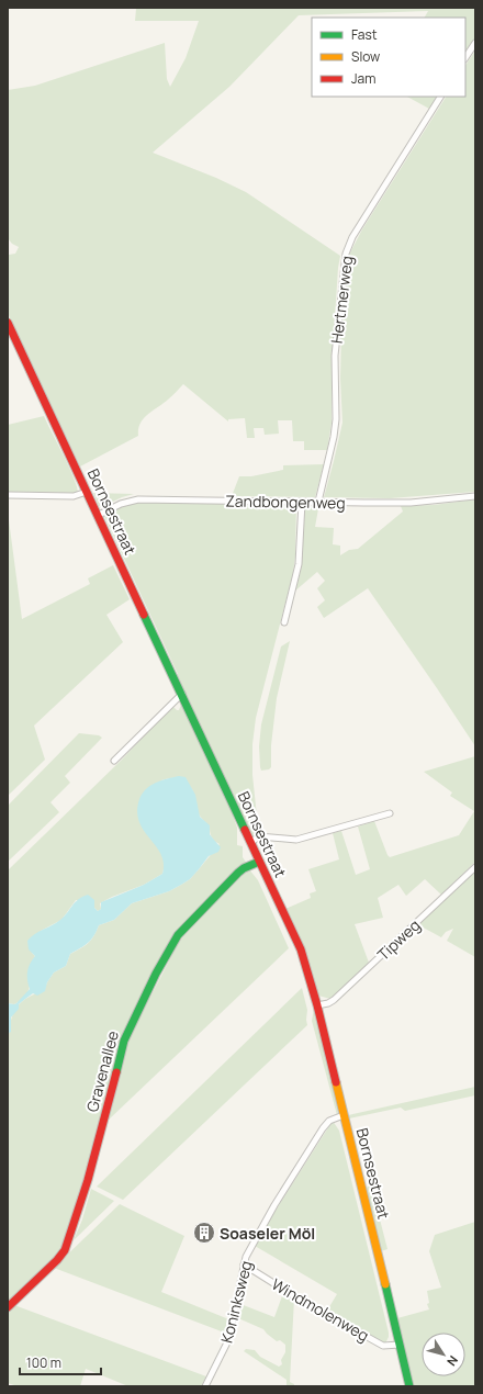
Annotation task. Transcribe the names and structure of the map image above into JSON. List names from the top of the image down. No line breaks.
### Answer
{"streets":{"street":["Hertmerweg","Zandbongenweg","Bornsestraat","Tipweg","Gravenallee","Koninksweg","Windmolenweg"]},"crossings":[["Hertmerweg","Zandbongenweg"],["Zandbongenweg","Bornsestraat"],["Bornsestraat","Tipweg"],["Bornsestraat","Gravenallee"],["Bornsestraat","Koninksweg"],["Bornsestraat","Windmolenweg"],["Koninksweg","Windmolenweg"]],"places":{"building":["Soaseler Möl"]},"legend":["Fast","Slow","Jam"],"scale_bar":"100 m","north":"bottom right"}
